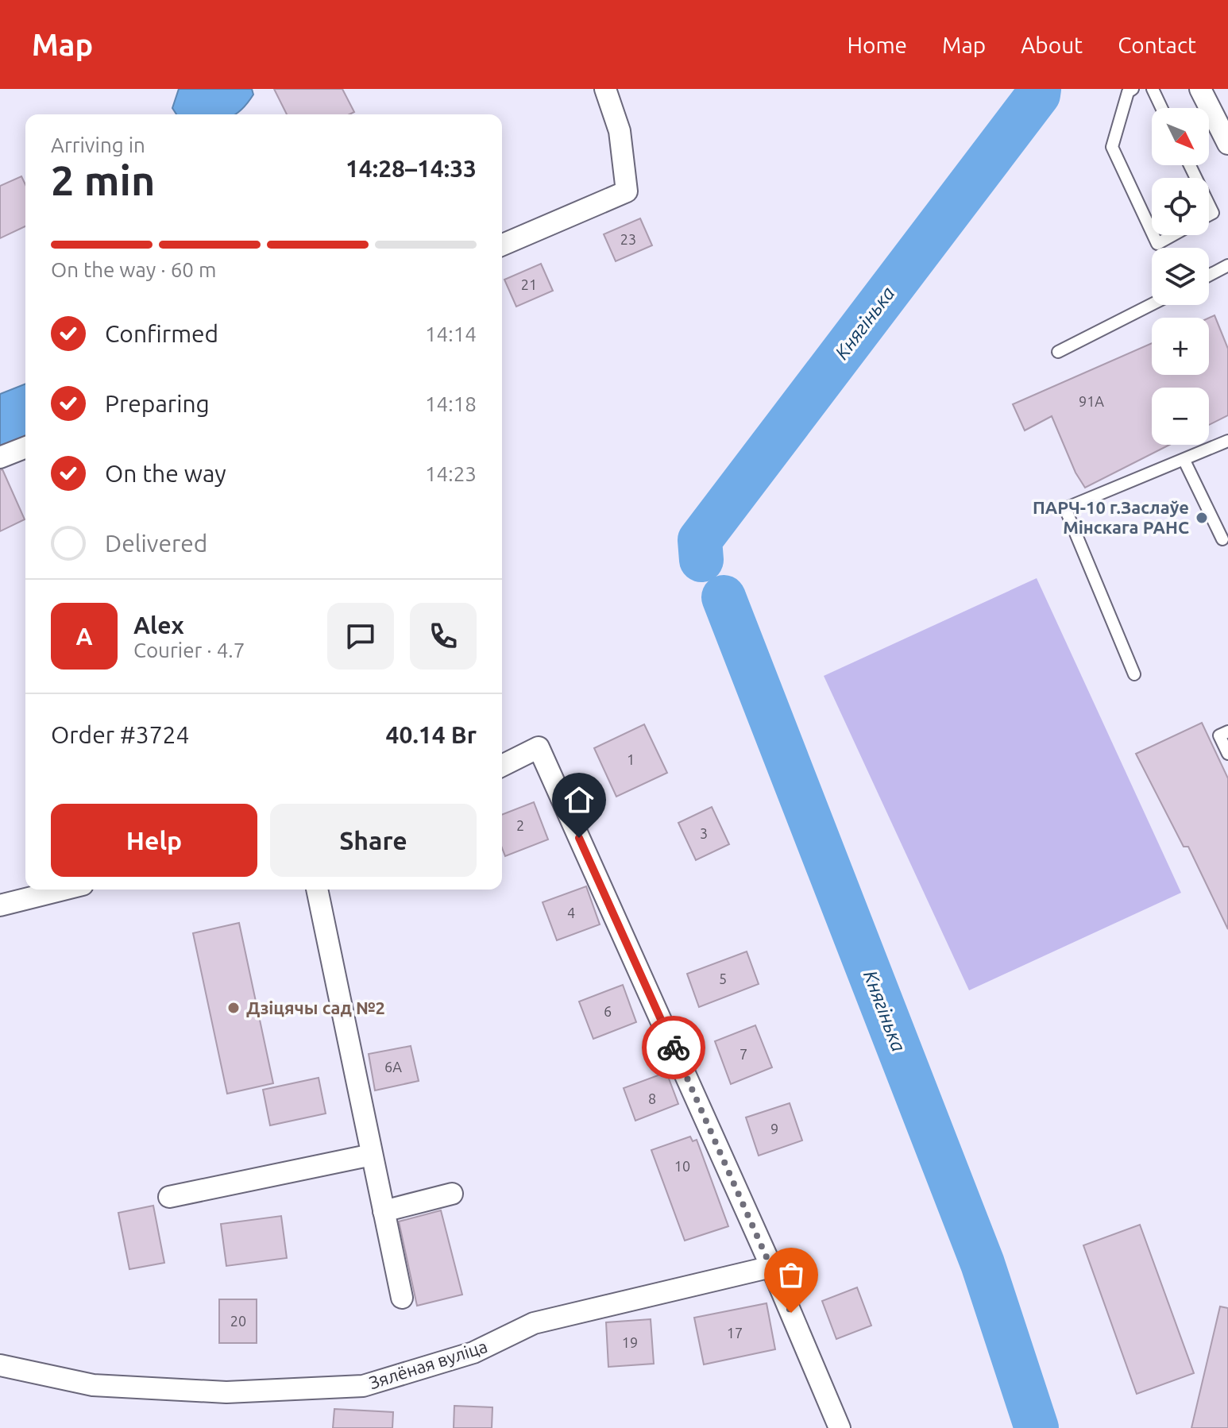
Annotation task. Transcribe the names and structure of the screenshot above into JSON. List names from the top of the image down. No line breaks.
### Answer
{"streets":{"street":["Зялёная вуліца"]},"water":["Княгінька"],"places":["ПАРЧ-10 г.Заслаўе Мінскага РАНС","Дзіцячы сад №2"],"house_numbers":["23","21","91А","1","2","3","4","5","6","7","6А","8","9","10","20","17","19"],"north":"bottom right","page":{"header":"Map","nav":["Home","Map","About","Contact"],"map_buttons":["+","−"],"heading":["2 min","Arriving in","14:28–14:33"],"panel":["Alex","Courier · 4.7","Order #3724","40.14 Br"],"bar":"On the way · 60 m","list":[["Confirmed","14:14"],["Preparing","14:18"],["On the way","14:23"],"Delivered"],"round":"A","buttons":["Help","Share"]}}
